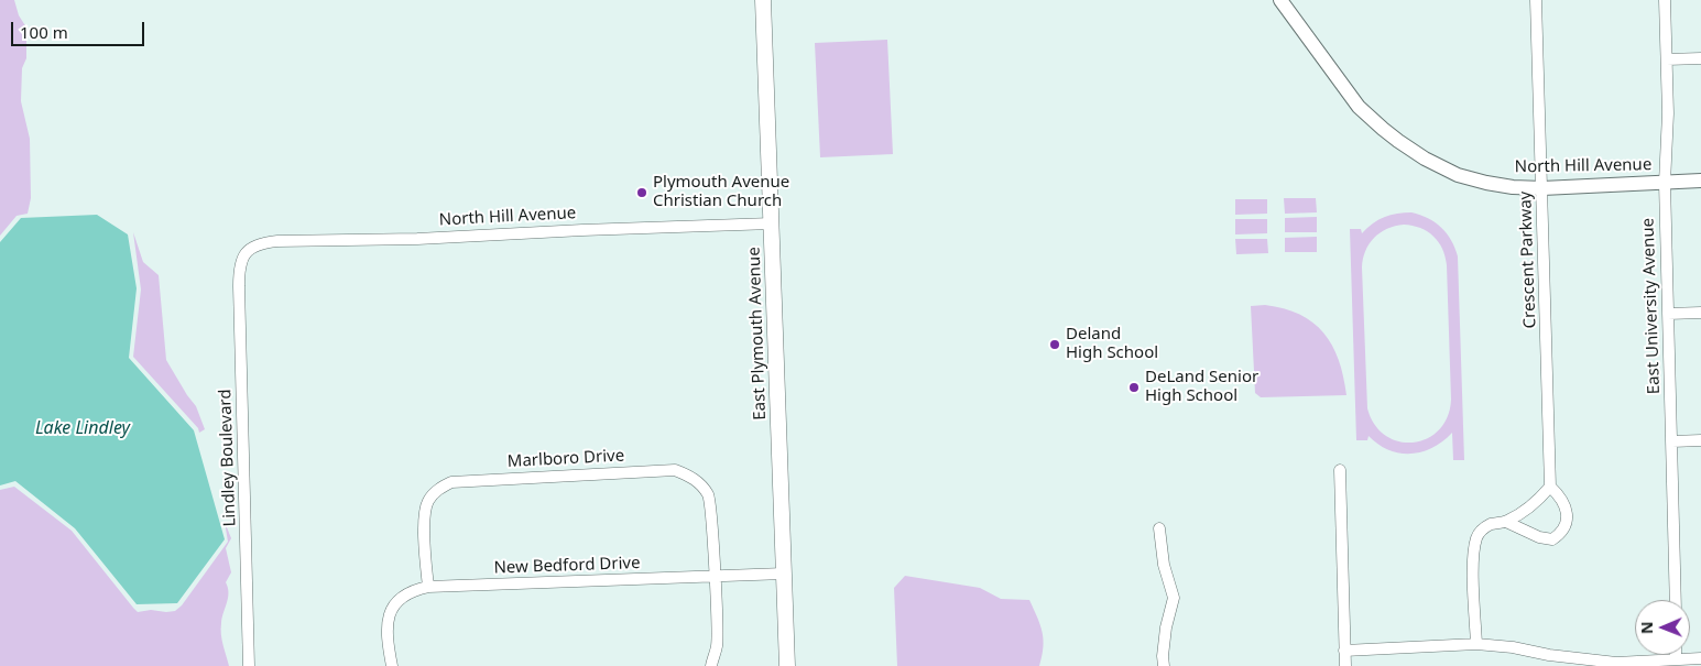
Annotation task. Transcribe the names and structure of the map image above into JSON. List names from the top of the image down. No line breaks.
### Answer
{"streets":{"main road":["East Plymouth Avenue"],"street":["North Hill Avenue","Crescent Parkway","East University Avenue","Lindley Boulevard","Marlboro Drive","New Bedford Drive"]},"crossings":[["North Hill Avenue","Crescent Parkway"],["North Hill Avenue","East University Avenue"],["North Hill Avenue","East Plymouth Avenue"],["North Hill Avenue","Lindley Boulevard"],["East Plymouth Avenue","New Bedford Drive"],["Marlboro Drive","New Bedford Drive"]],"water":["Lake Lindley"],"places":["Plymouth Avenue Christian Church","Deland High School","DeLand Senior High School"],"scale_bar":"100 m","north":"left"}
